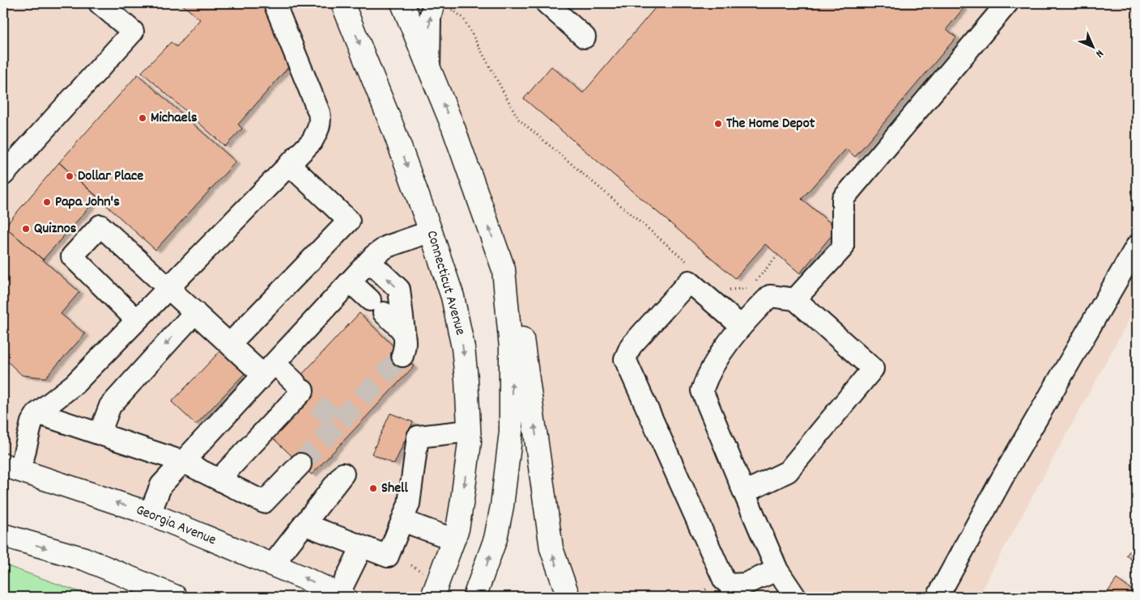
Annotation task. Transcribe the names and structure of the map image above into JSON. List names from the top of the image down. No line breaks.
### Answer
{"streets":{"main road":["Connecticut Avenue","Georgia Avenue"]},"places":["Michaels","The Home Depot","Dollar Place","Papa John's","Quiznos","Shell"],"north":"bottom right"}
